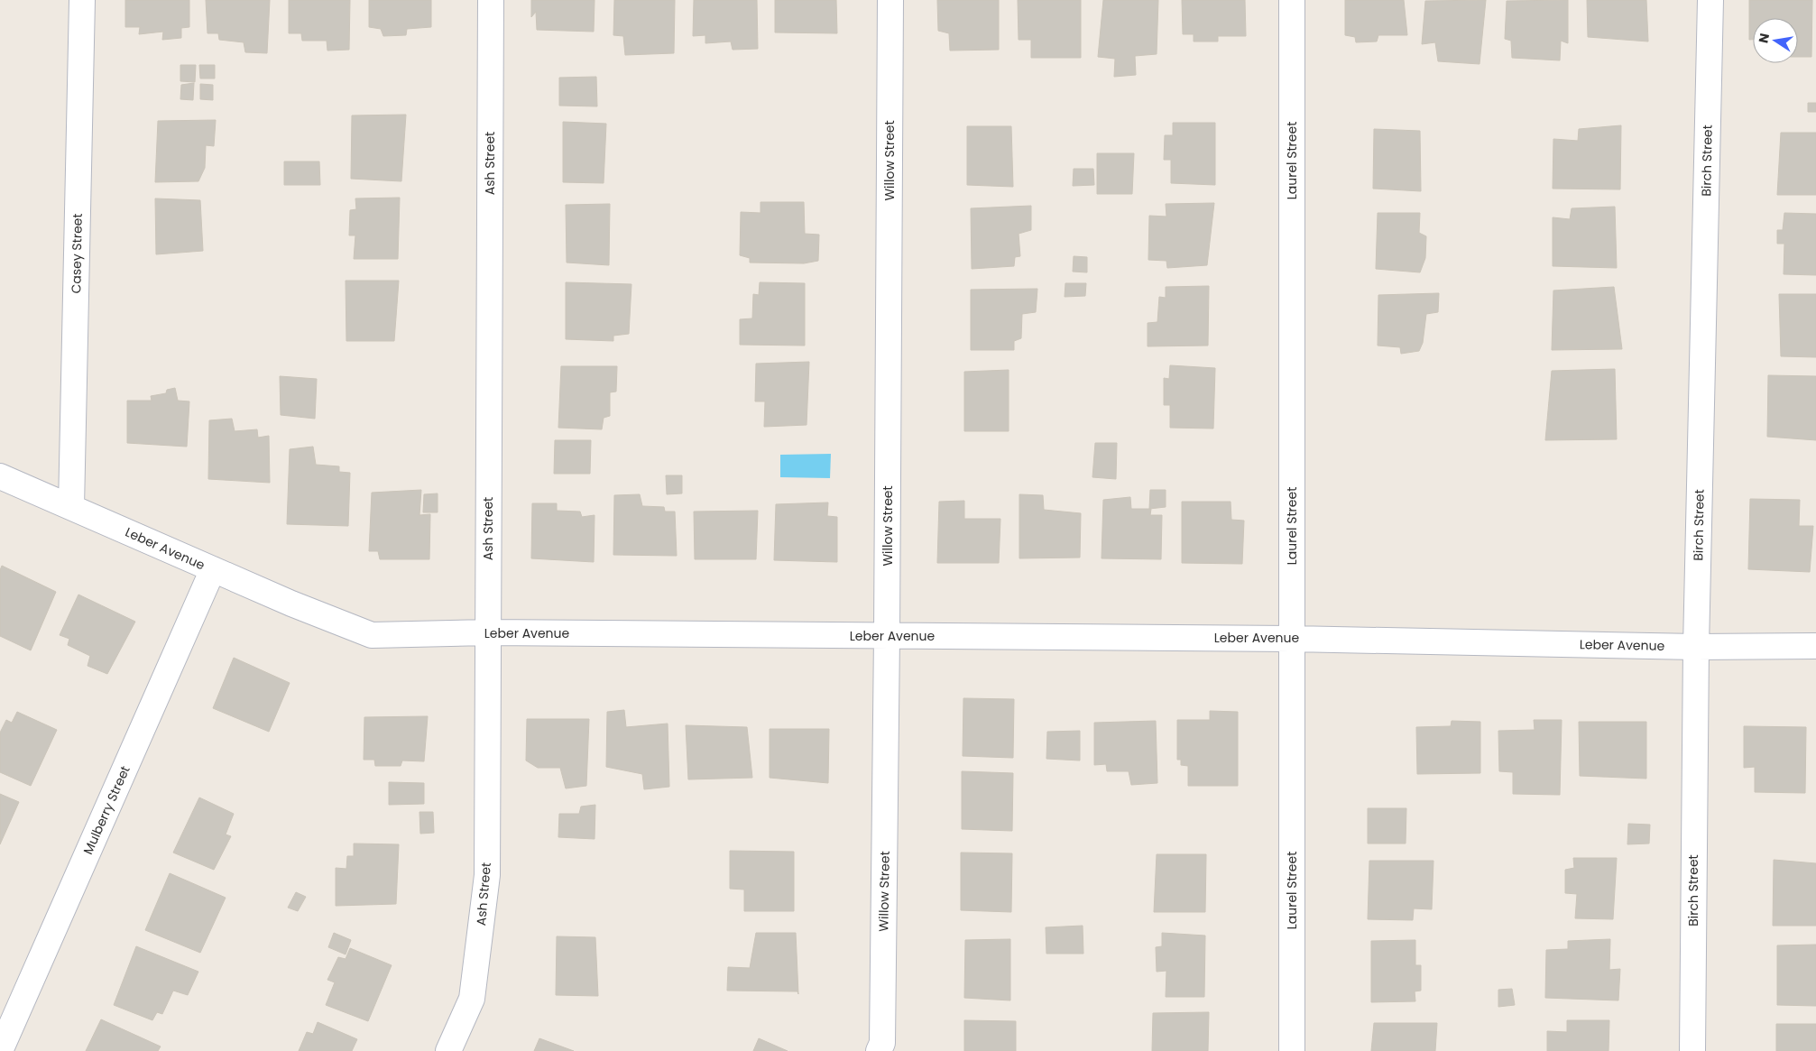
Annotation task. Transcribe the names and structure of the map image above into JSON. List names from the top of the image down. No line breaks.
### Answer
{"streets":{"street":["Willow Street","Laurel Street","Birch Street","Ash Street","Casey Street","Leber Avenue","Mulberry Street"]},"crossings":[["Willow Street","Leber Avenue"],["Laurel Street","Leber Avenue"],["Birch Street","Leber Avenue"],["Ash Street","Leber Avenue"],["Casey Street","Leber Avenue"],["Leber Avenue","Mulberry Street"]],"north":"left"}
